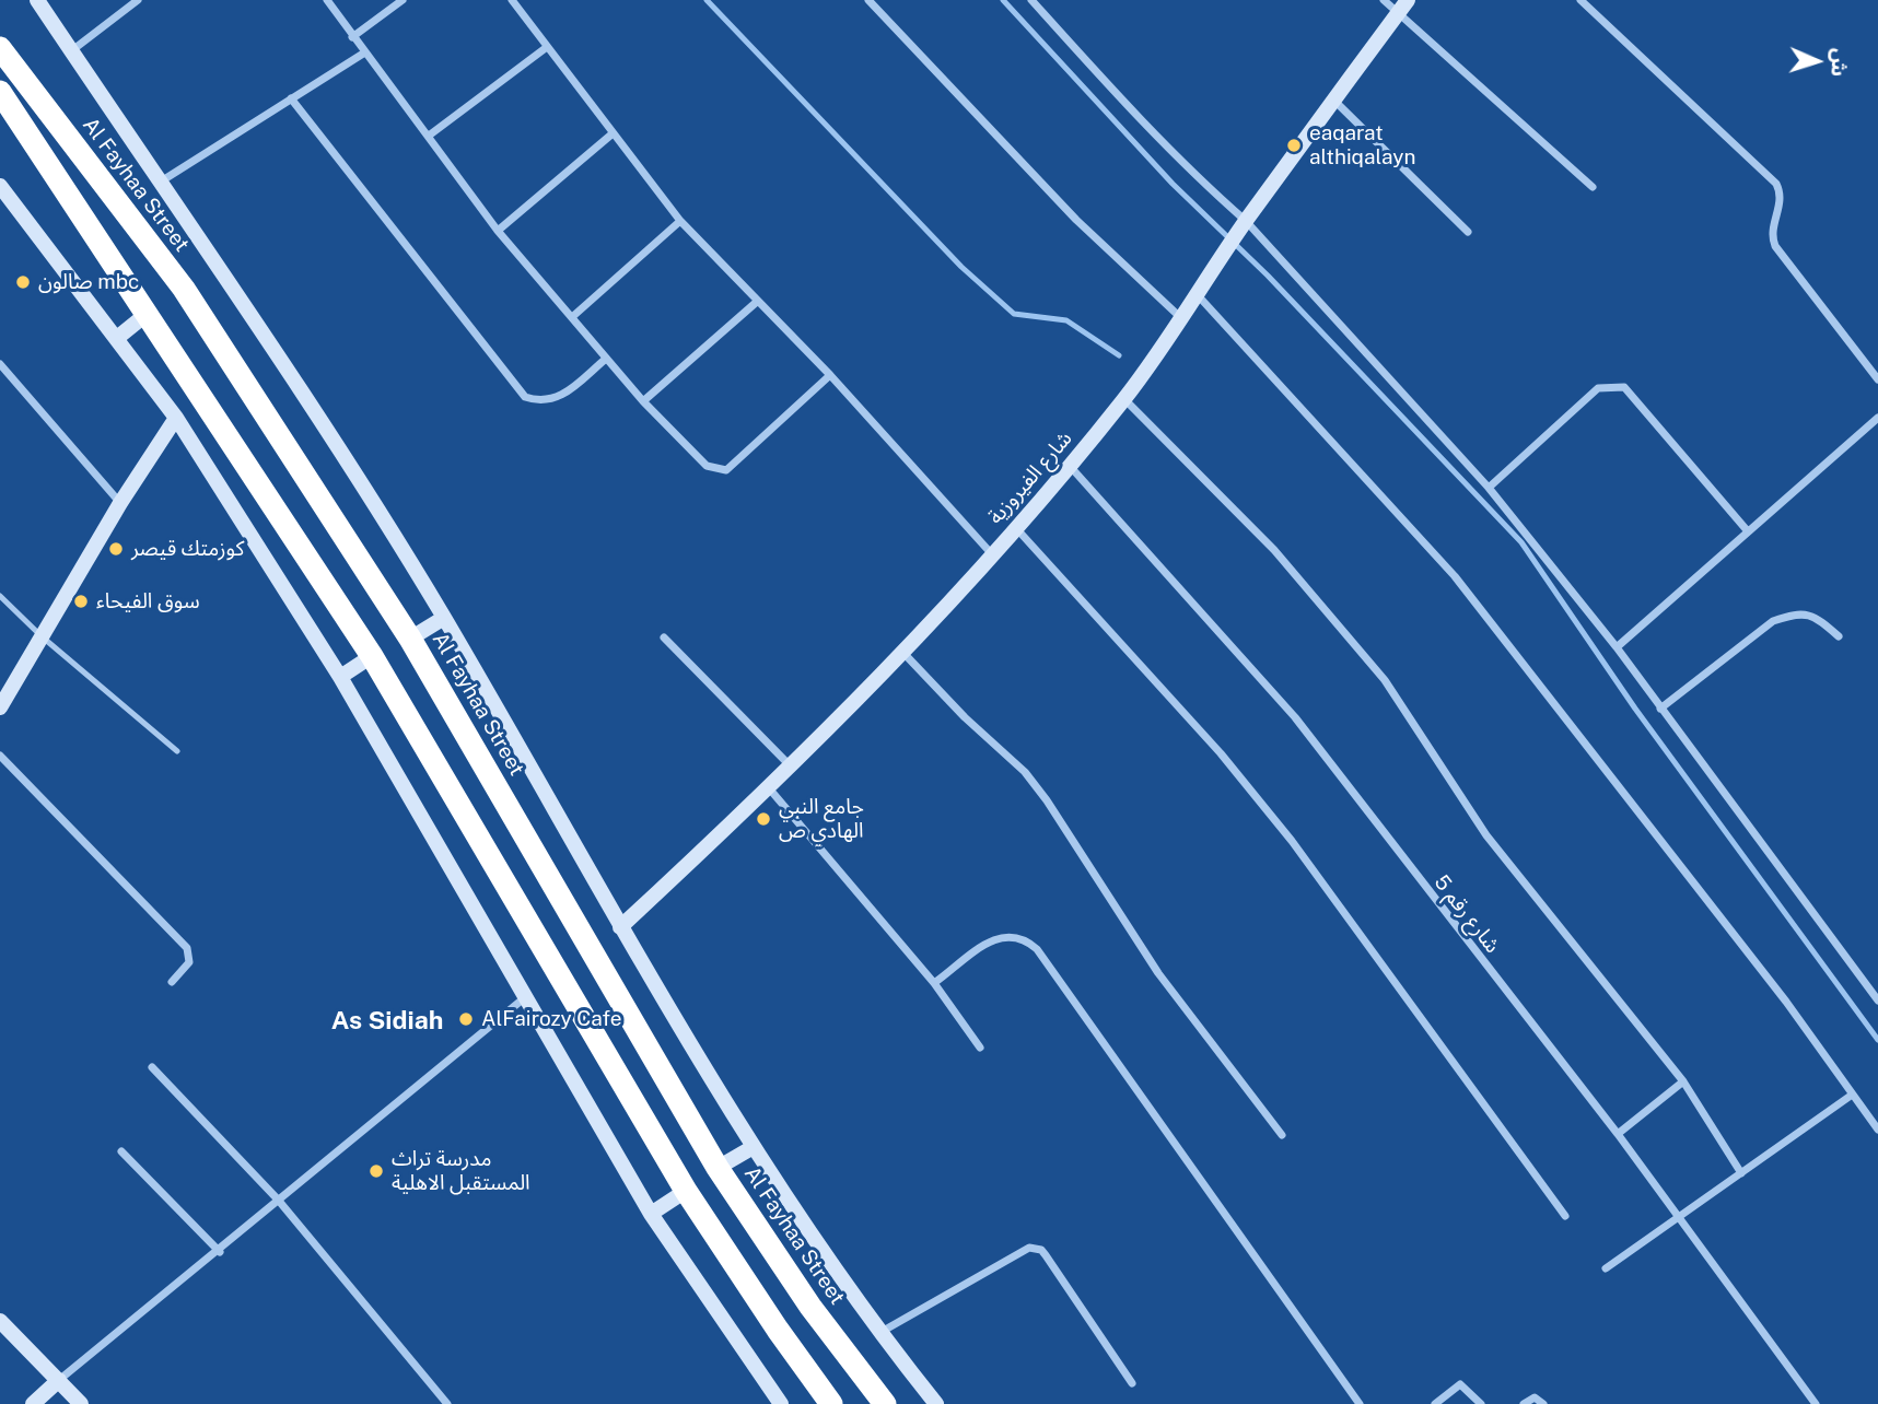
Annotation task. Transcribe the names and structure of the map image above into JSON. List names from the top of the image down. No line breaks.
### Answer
{"streets":{"highway":["Al Fayhaa Street"],"street":["شارع الفيروزية","شارع رقم 5"]},"crossings":[["شارع الفيروزية","شارع رقم 5"]],"districts":["As Sidiah"],"places":["eaqarat althiqalayn","صالون mbc","كوزمتك قيصر","سوق الفيحاء","جامع النبي الهادي ص","AlFairozy Cafe","مدرسة تراث المستقبل الاهلية"],"north":"right"}
